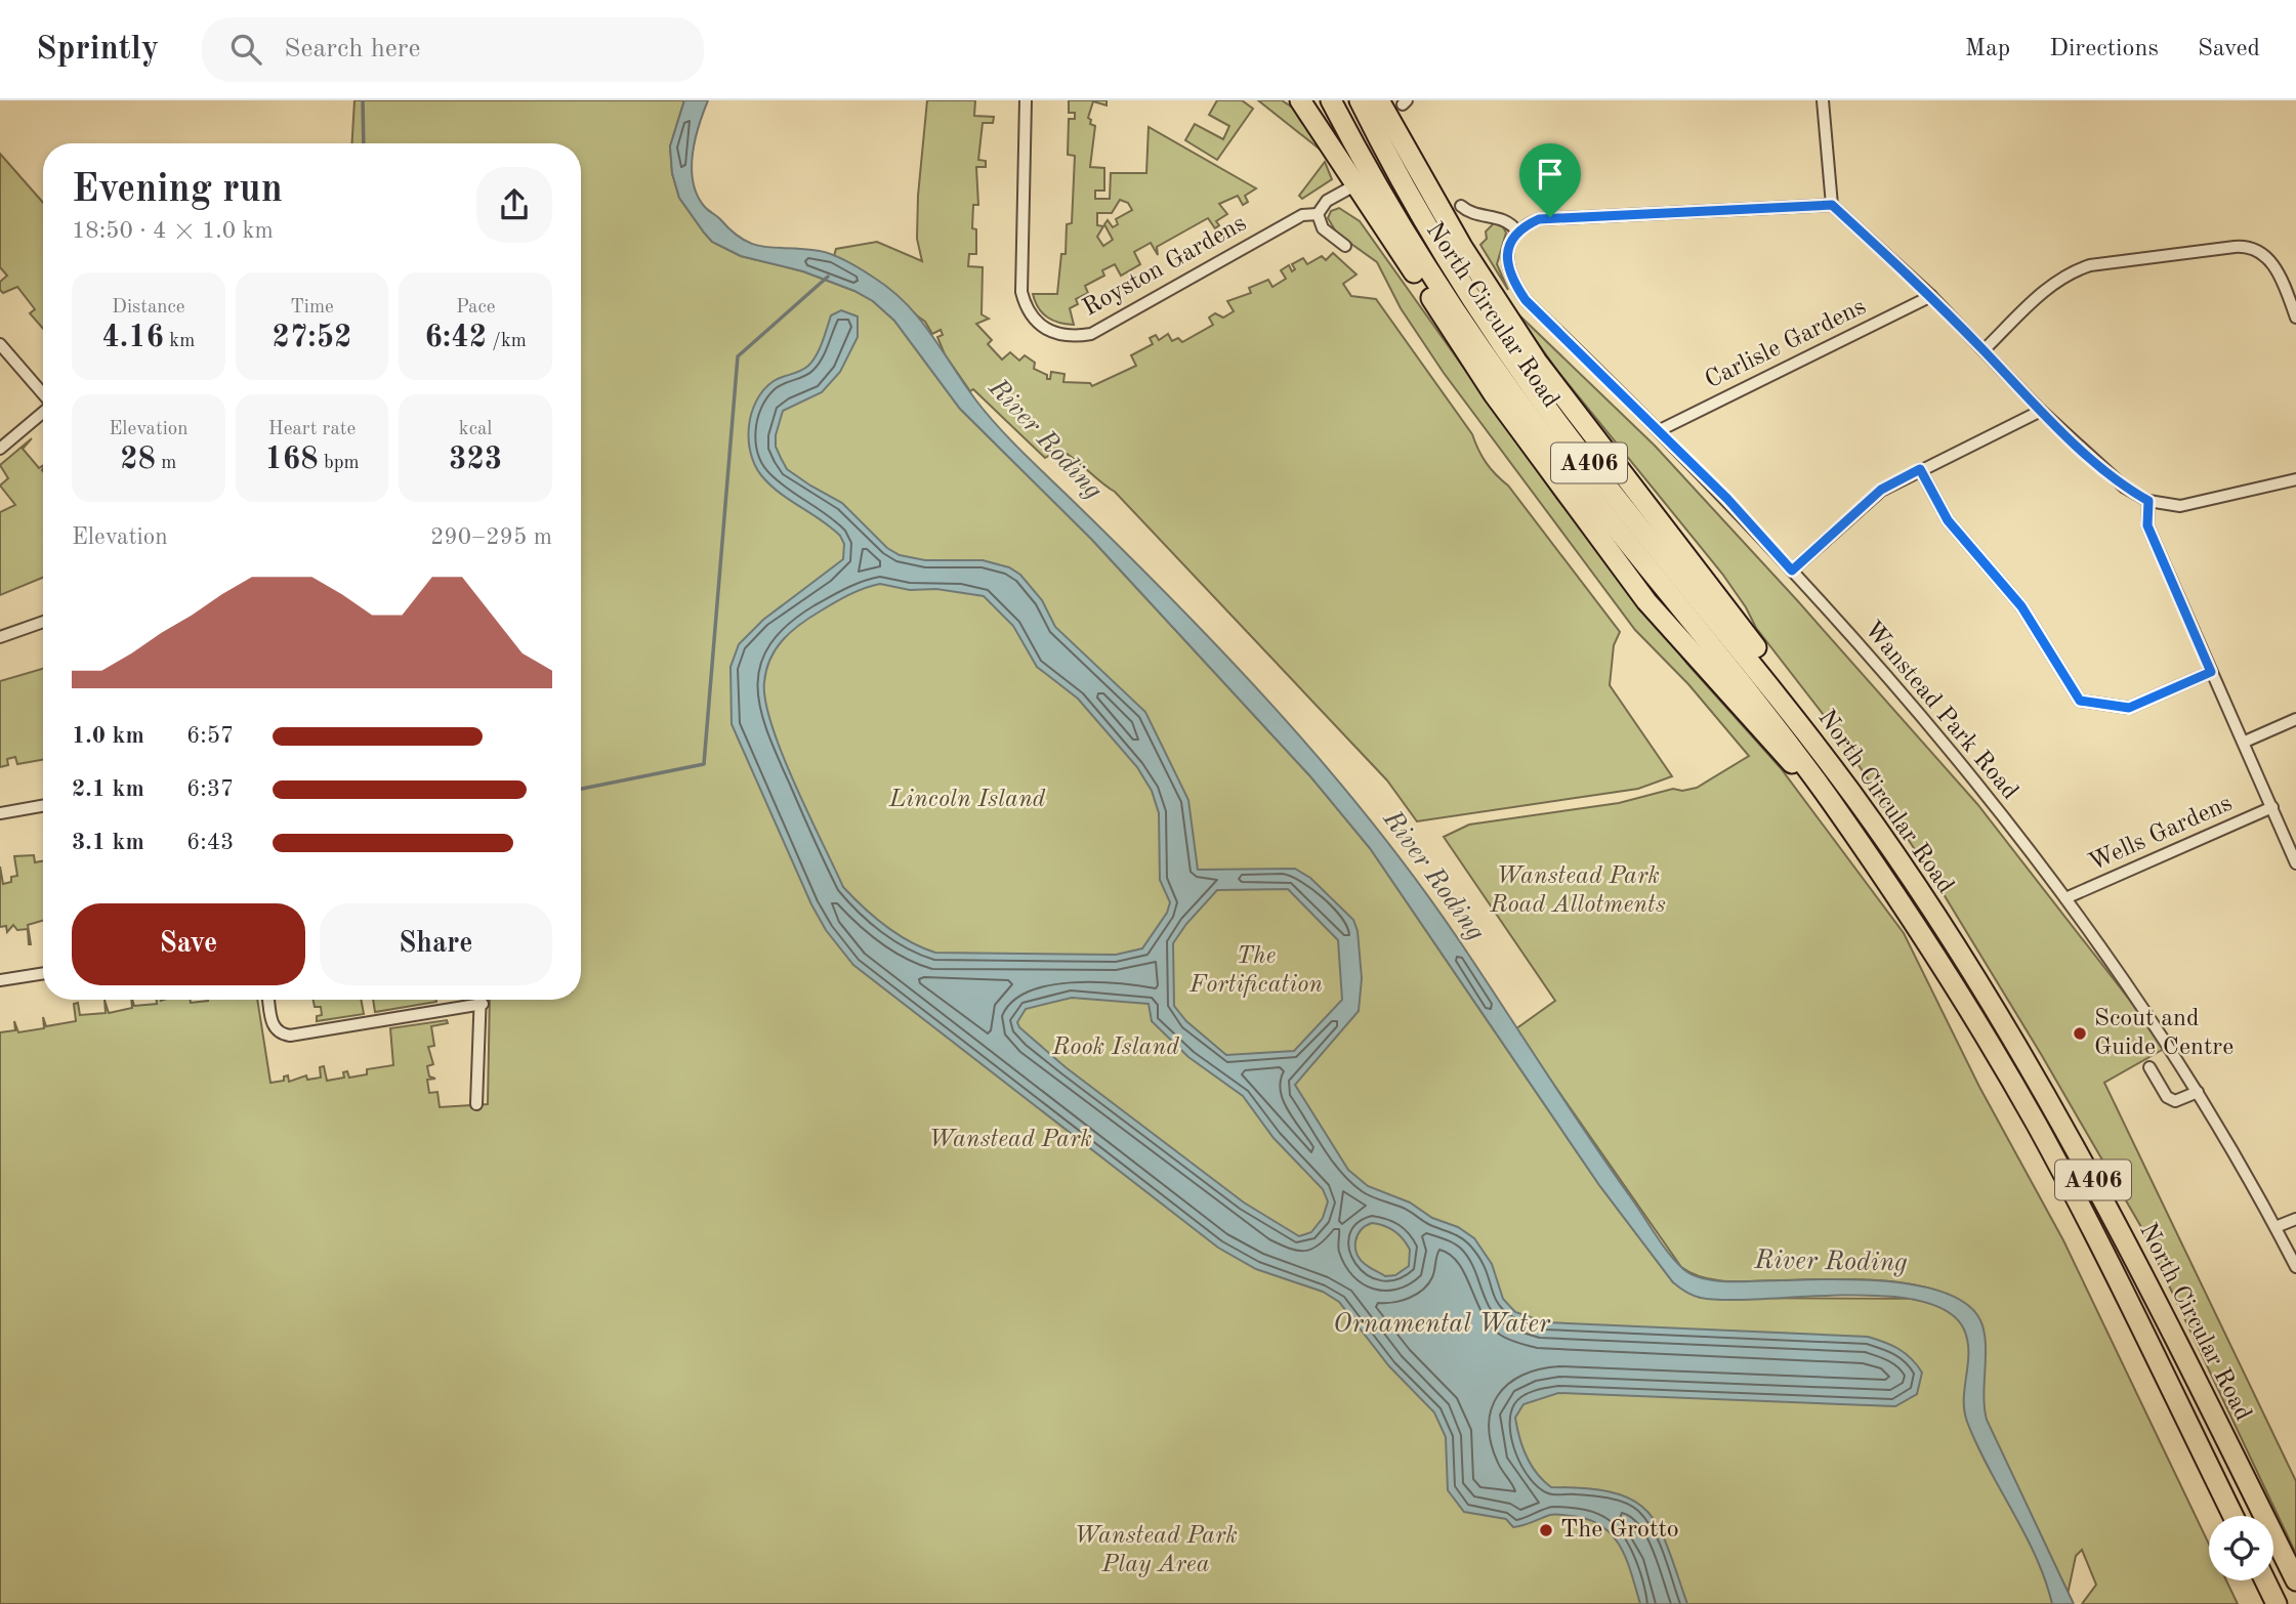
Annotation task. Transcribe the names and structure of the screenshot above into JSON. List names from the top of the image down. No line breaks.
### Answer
{"streets":{"highway":["North Circular Road","A406"],"street":["Royston Gardens","Carlisle Gardens","Wanstead Park Road","Wells Gardens"]},"crossings":[["North Circular Road","A406"],["Carlisle Gardens","Wanstead Park Road"],["Wanstead Park Road","Wells Gardens"]],"water":["River Roding","Ornamental Water"],"parks":["Lincoln Island","Wanstead Park Road Allotments","The Fortification","Rook Island","Wanstead Park","Wanstead Park Play Area"],"places":["Scout and Guide Centre","The Grotto"],"page":{"header":"Sprintly","search":"Search here","nav":["Map","Directions","Saved"],"heading":["Evening run","18:50 · 4 × 1.0 km"],"stats":[["Distance","4.16 km"],["Time","27:52"],["Pace","6:42 /km"],["Elevation","28 m"],["Heart rate","168 bpm"],["kcal","323"]],"chart":["Elevation","290–295 m"],"list":[{"name":"1.0 km","note":"6:57"},{"name":"2.1 km","note":"6:37"},{"name":"3.1 km","note":"6:43"}],"buttons":["Save","Share"]}}
